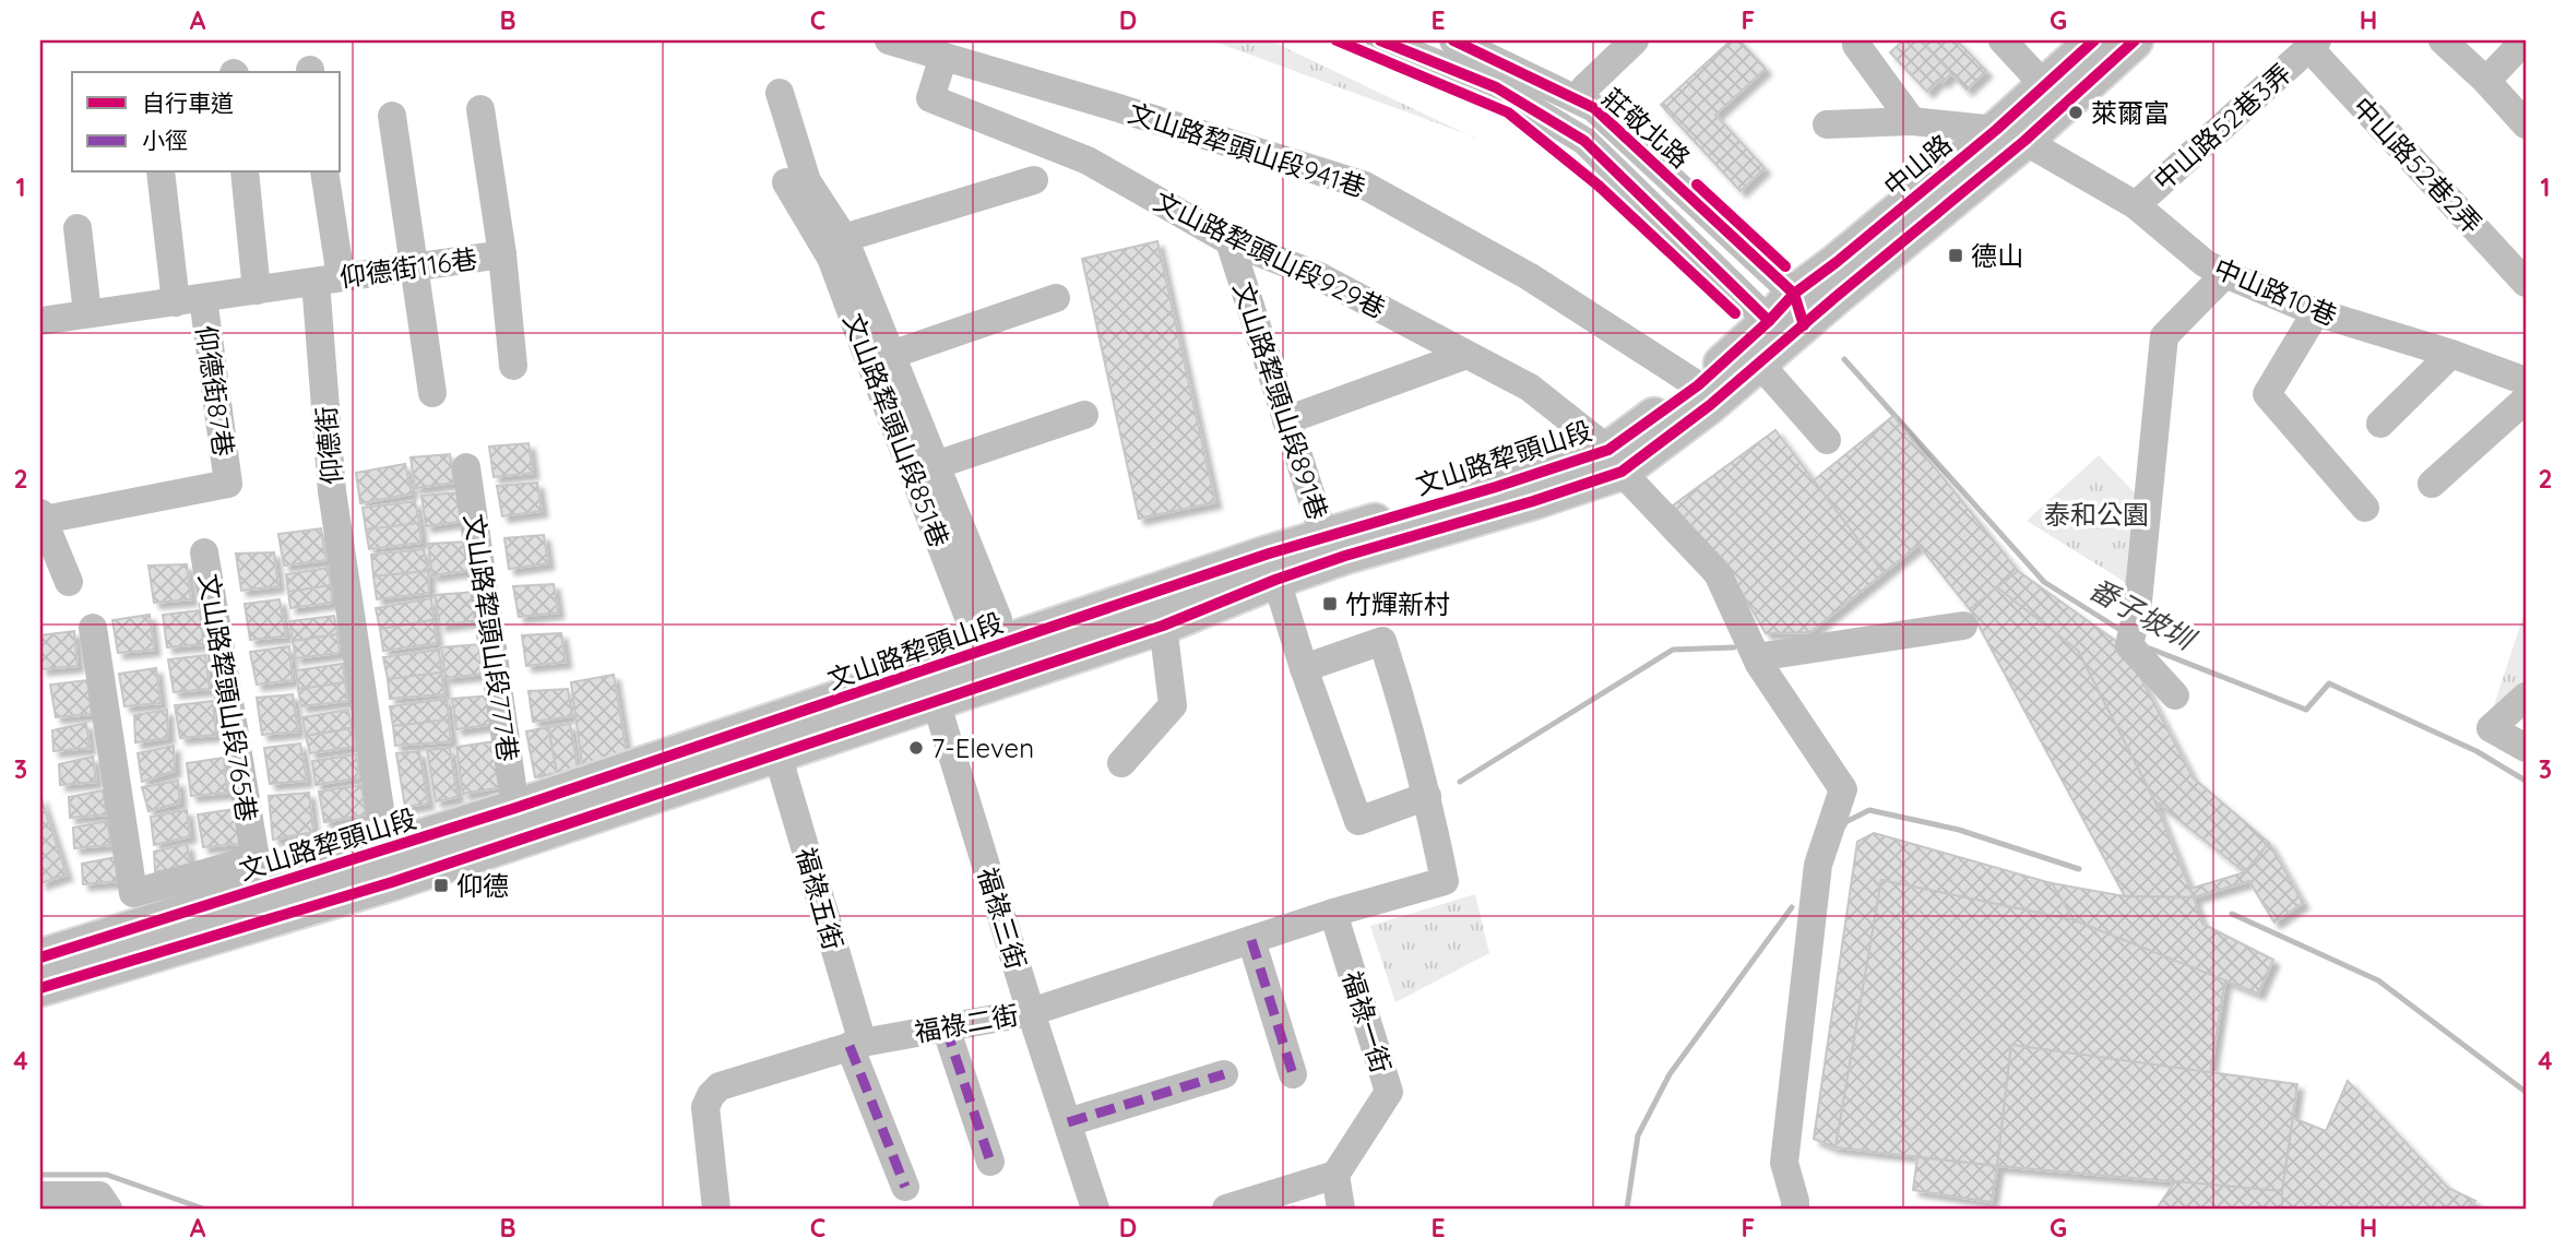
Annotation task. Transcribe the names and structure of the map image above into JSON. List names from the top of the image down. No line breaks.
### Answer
{"streets":{"main road":["中山路","文山路犂頭山段"],"street":["中山路52巷3弄","莊敬北路","文山路犂頭山段941巷","中山路52巷2弄","文山路犂頭山段929巷","仰德街116巷","中山路10巷","仰德街87巷","文山路犂頭山段891巷","文山路犂頭山段851巷","仰德街","文山路犂頭山段777巷","文山路犂頭山段765巷","福祿五街","福祿三街","福祿一街","福祿二街"]},"crossings":[["中山路52巷3弄","中山路52巷2弄"],["中山路52巷3弄","中山路10巷"],["莊敬北路","中山路"],["莊敬北路","文山路犂頭山段"],["文山路犂頭山段941巷","文山路犂頭山段929巷"],["文山路犂頭山段941巷","文山路犂頭山段"],["中山路","中山路10巷"],["中山路","文山路犂頭山段"],["文山路犂頭山段929巷","文山路犂頭山段891巷"],["文山路犂頭山段929巷","文山路犂頭山段"],["仰德街116巷","仰德街"],["文山路犂頭山段891巷","文山路犂頭山段"],["文山路犂頭山段851巷","文山路犂頭山段"],["仰德街","文山路犂頭山段"],["文山路犂頭山段","文山路犂頭山段777巷"],["文山路犂頭山段","文山路犂頭山段765巷"],["文山路犂頭山段","福祿五街"],["文山路犂頭山段","福祿三街"],["福祿五街","福祿二街"],["福祿三街","福祿二街"],["福祿一街","福祿二街"]],"water":["番子坡圳"],"parks":["泰和公園"],"places":{"other":["萊爾富","7-Eleven"],"transit":["德山","竹輝新村","仰德"]},"legend":["自行車道","小徑"],"grid":{"columns":["A","B","C","D","E","F","G","H"],"rows":["1","2","3","4"]}}
